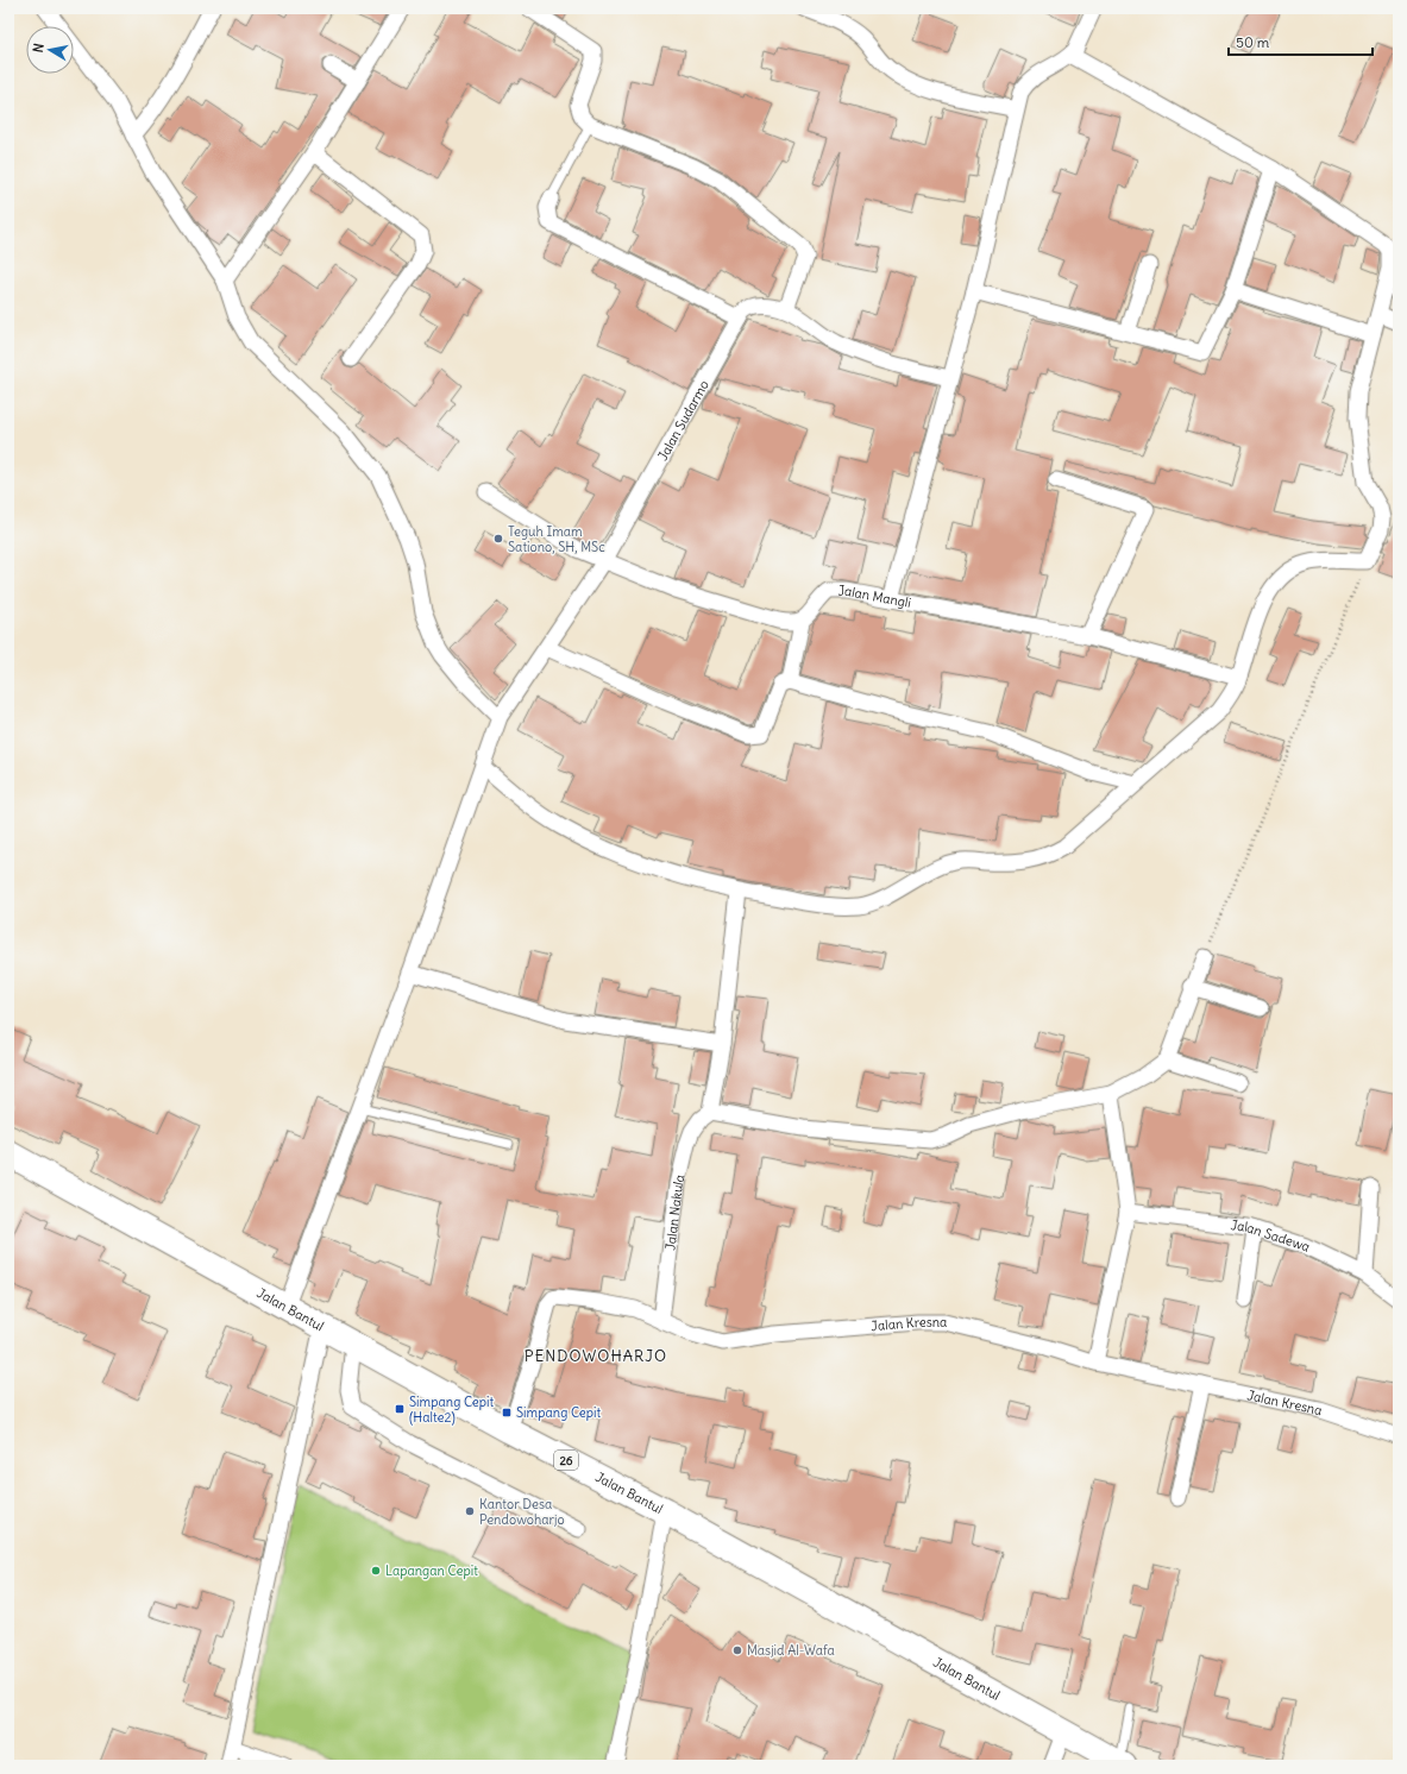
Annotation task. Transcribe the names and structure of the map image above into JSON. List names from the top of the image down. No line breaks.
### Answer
{"streets":{"main road":["Jalan Bantul","26"],"street":["Jalan Sudarmo","Jalan Mangli","Jalan Nakula","Jalan Sadewa","Jalan Kresna"]},"crossings":[["Jalan Sudarmo","Jalan Bantul"],["Jalan Nakula","Jalan Kresna"],["Jalan Bantul","Jalan Kresna"]],"districts":["PENDOWOHARJO"],"places":{"other":["Teguh Imam Sationo, SH, MSc","Kantor Desa Pendowoharjo","Lapangan Cepit","Masjid Al-Wafa"],"transit":["Simpang Cepit (Halte2)","Simpang Cepit"]},"scale_bar":"50 m","north":"left"}
